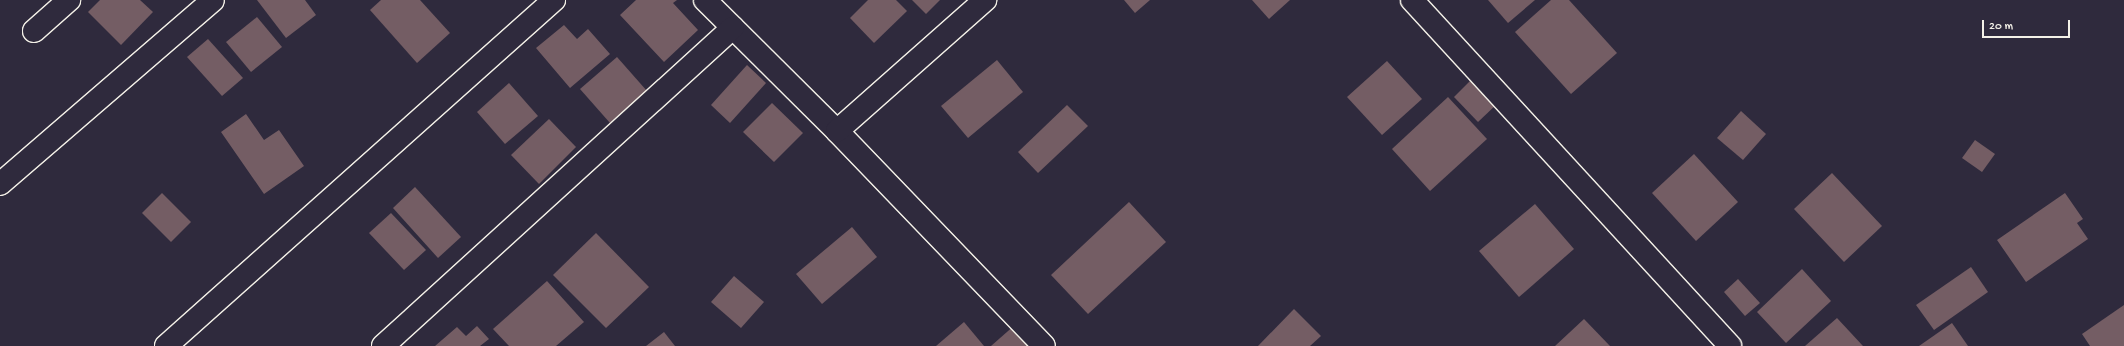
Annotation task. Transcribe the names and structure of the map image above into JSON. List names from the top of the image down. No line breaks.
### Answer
{"scale_bar":"20 m"}
